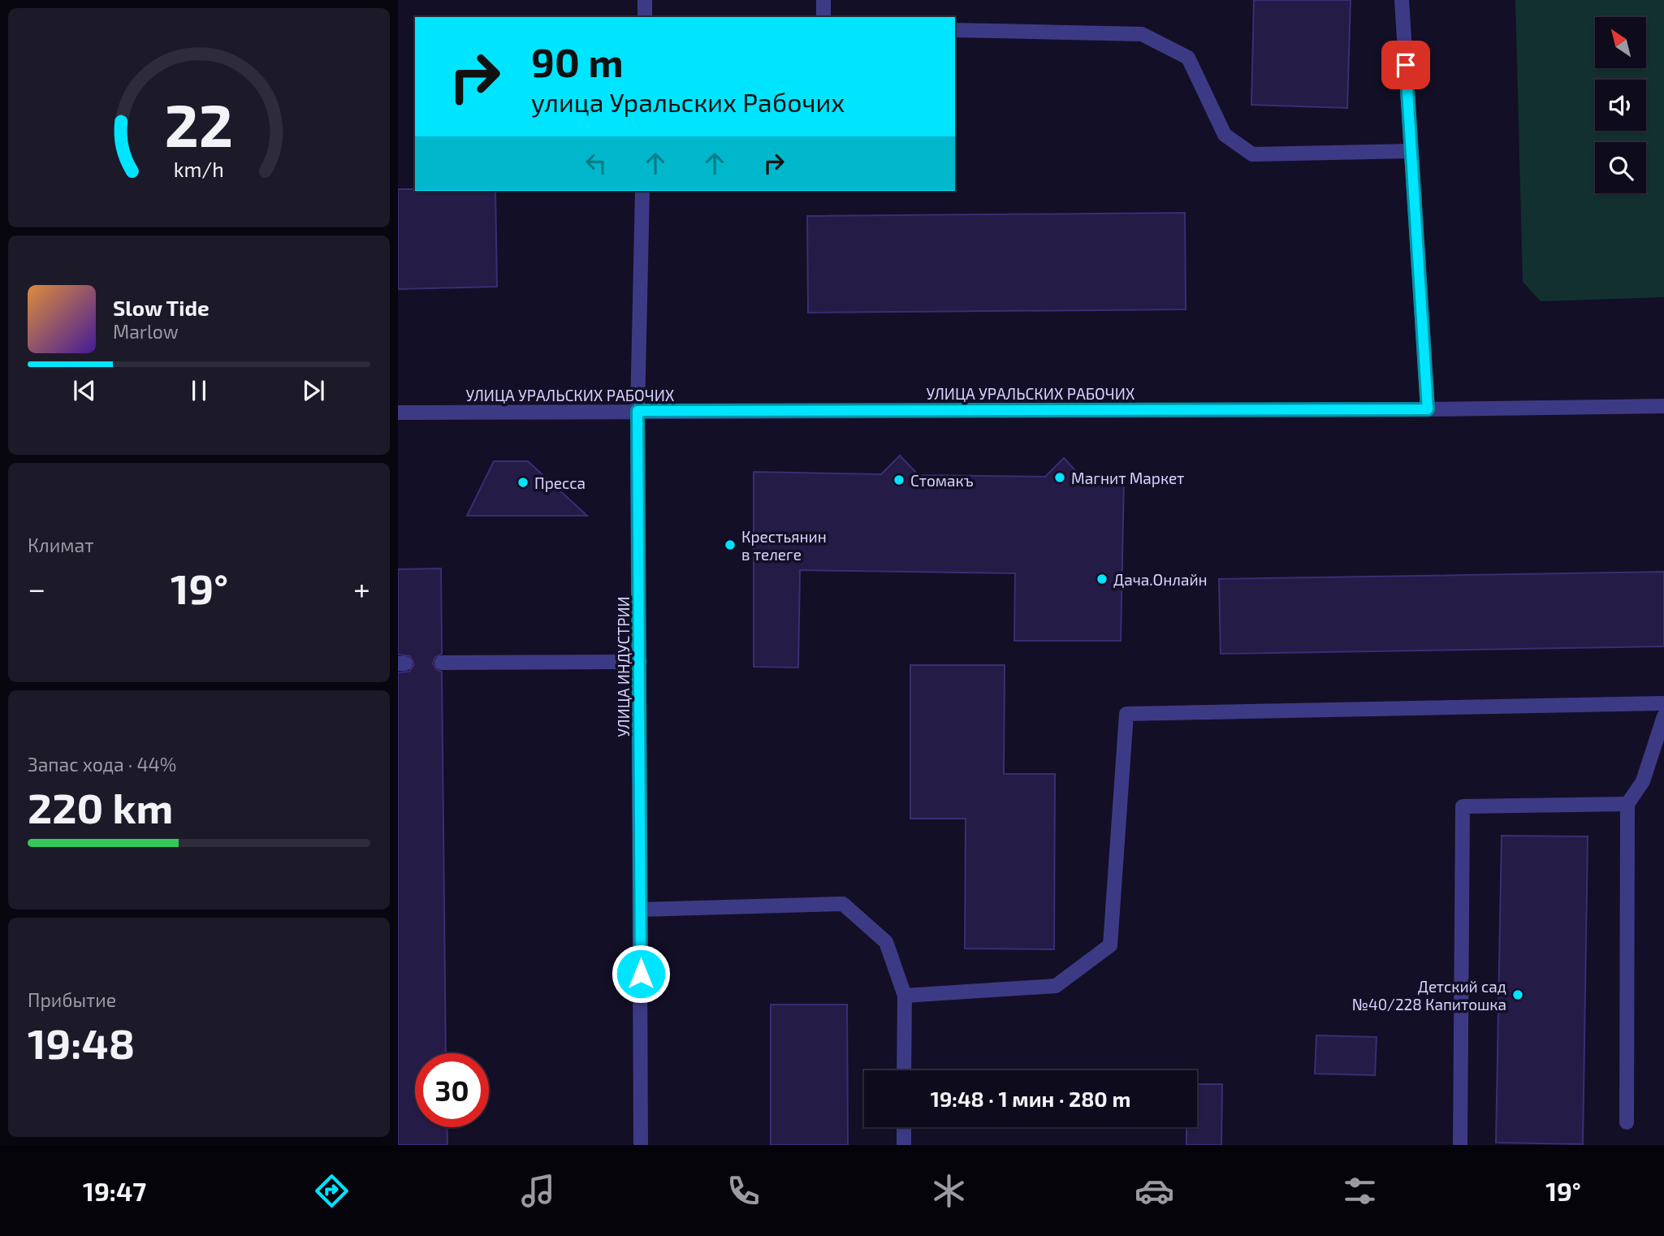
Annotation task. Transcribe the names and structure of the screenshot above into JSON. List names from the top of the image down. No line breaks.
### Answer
{"streets":{"street":["УЛИЦА УРАЛЬСКИХ РАБОЧИХ","УЛИЦА ИНДУСТРИИ"]},"crossings":[["УЛИЦА УРАЛЬСКИХ РАБОЧИХ","УЛИЦА ИНДУСТРИИ"]],"places":["Магнит Маркет","Стомакъ","Пресса","Крестьянин в телеге","Дача.Онлайн","Детский сад №40/228 Капитошка"],"north":"top left","page":{"turn":["90 m","улица Уральских Рабочих"],"song":["Slow Tide","Marlow"],"tile":["Климат",["Запас хода · 44%","220 km"],["Прибытие","19:48"]],"heat":["−","19°","+"],"limit":"30","trip":"19:48 · 1 мин · 280 m","tabs":["19:47","19°"],"gauge":["22","km/h"]}}
